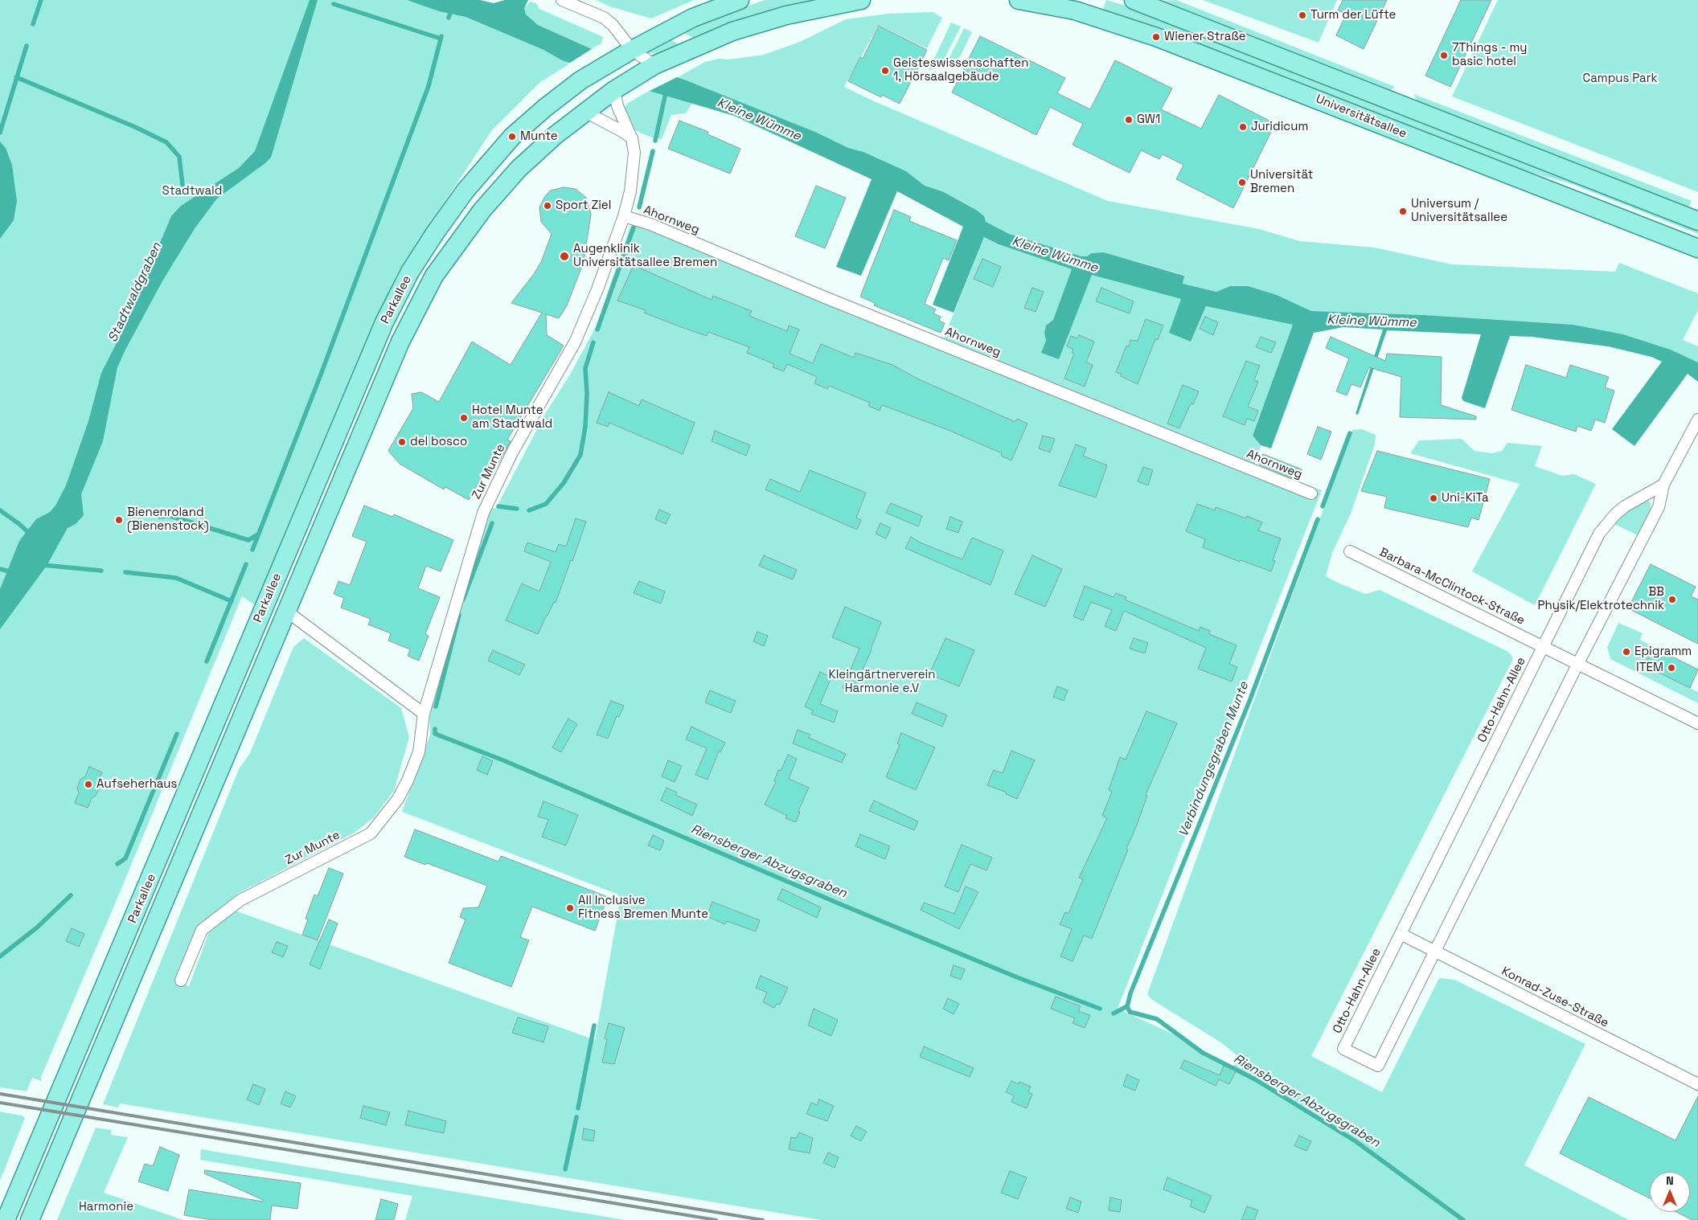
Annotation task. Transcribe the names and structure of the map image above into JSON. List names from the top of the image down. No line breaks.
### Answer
{"streets":{"main road":["Universitätsallee","Parkallee"],"street":["Ahornweg","Zur Munte","Barbara-McClintock-Straße","Otto-Hahn-Allee","Konrad-Zuse-Straße"]},"crossings":[["Ahornweg","Zur Munte"],["Parkallee","Zur Munte"],["Barbara-McClintock-Straße","Otto-Hahn-Allee"],["Otto-Hahn-Allee","Konrad-Zuse-Straße"]],"water":["Kleine Wümme","Stadtwaldgraben","Verbindungsgraben Munte","Riensberger Abzugsgraben"],"parks":["Campus Park","Stadtwald","Kleingärtnerverein Harmonie e.V","Harmonie"],"places":["Turm der Lüfte","Wiener Straße","7Things - my basic hotel","Geisteswissenschaften 1, Hörsaalgebäude","GW1","Juridicum","Munte","Universität Bremen","Sport Ziel","Universum / Universitätsallee","Augenklinik Universitätsallee Bremen","Hotel Munte am Stadtwald","del bosco","Uni-KiTa","Bienenroland (Bienenstock)","BB Physik/Elektrotechnik","Epigramm","ITEM","Aufseherhaus","All Inclusive Fitness Bremen Munte"],"north":"top"}
